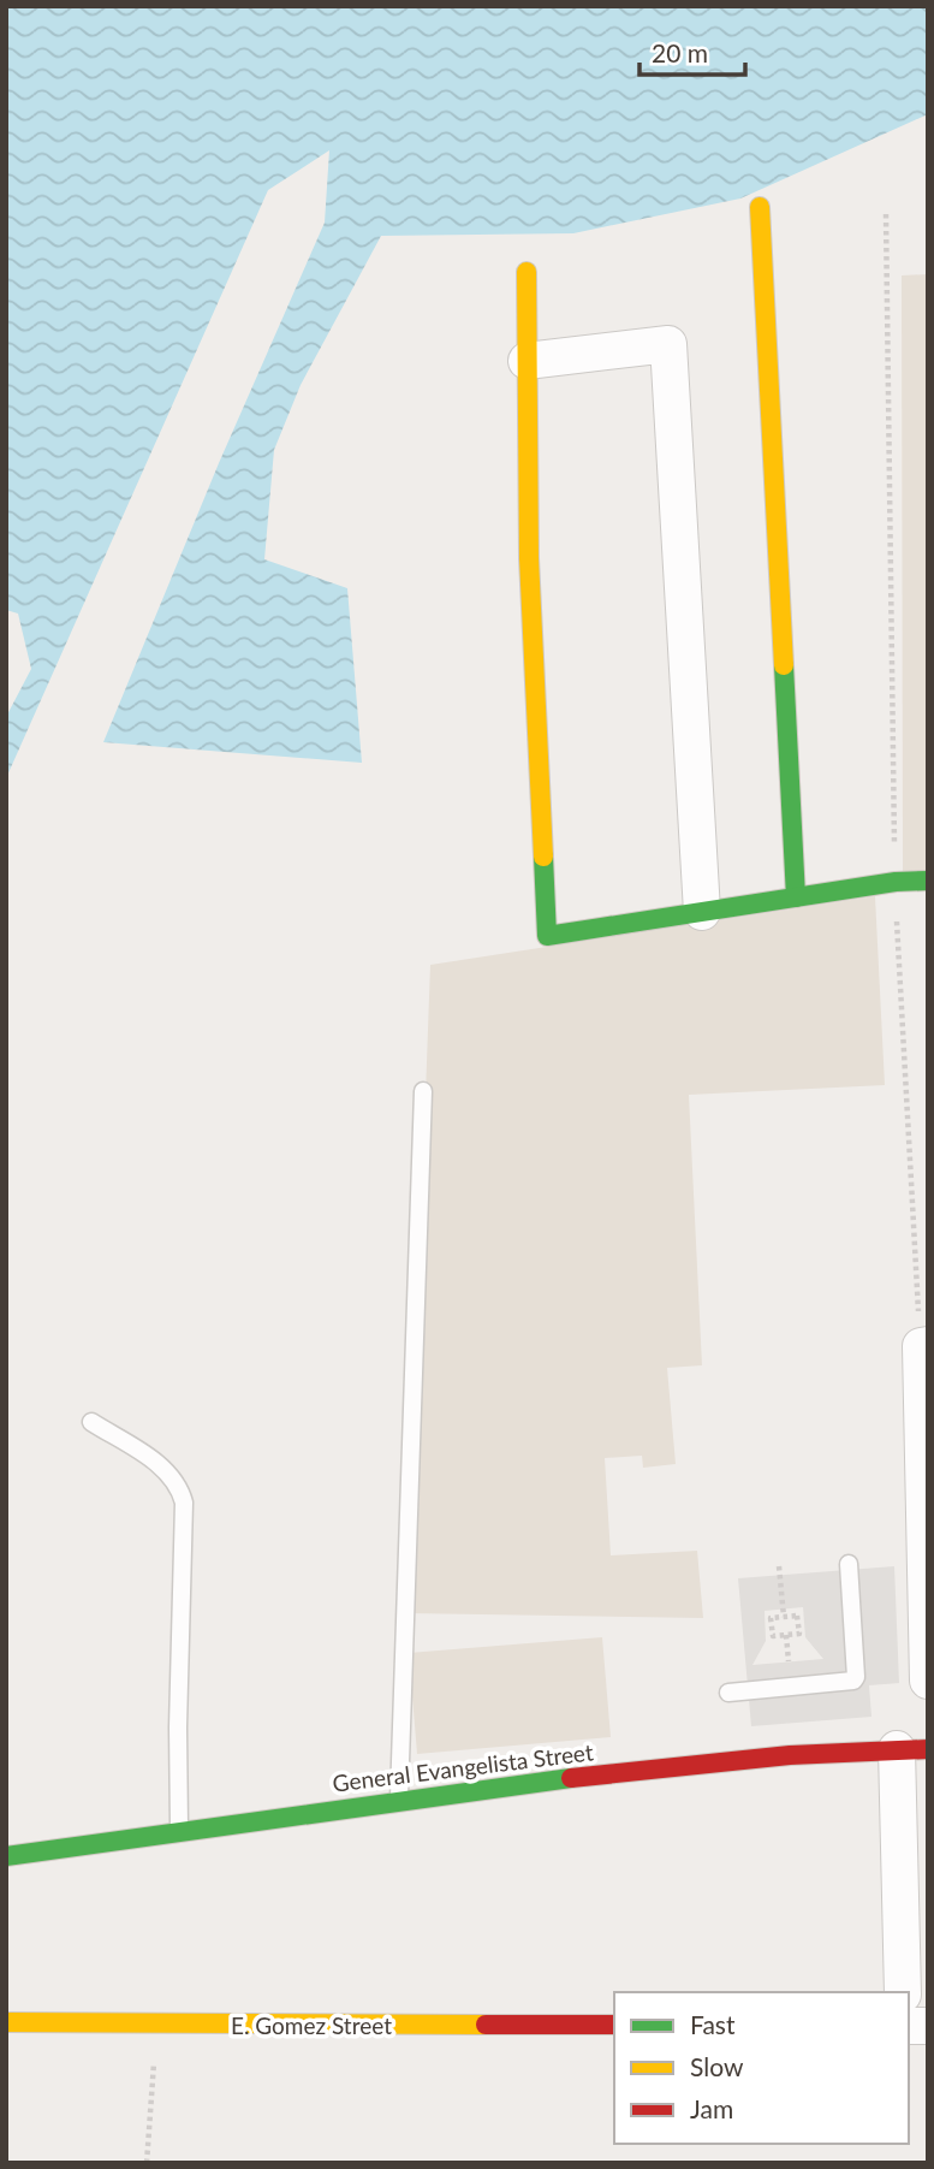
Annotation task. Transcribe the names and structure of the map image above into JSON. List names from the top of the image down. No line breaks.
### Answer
{"streets":{"street":["General Evangelista Street","E. Gomez Street"]},"legend":["Fast","Slow","Jam"],"scale_bar":"20 m"}
